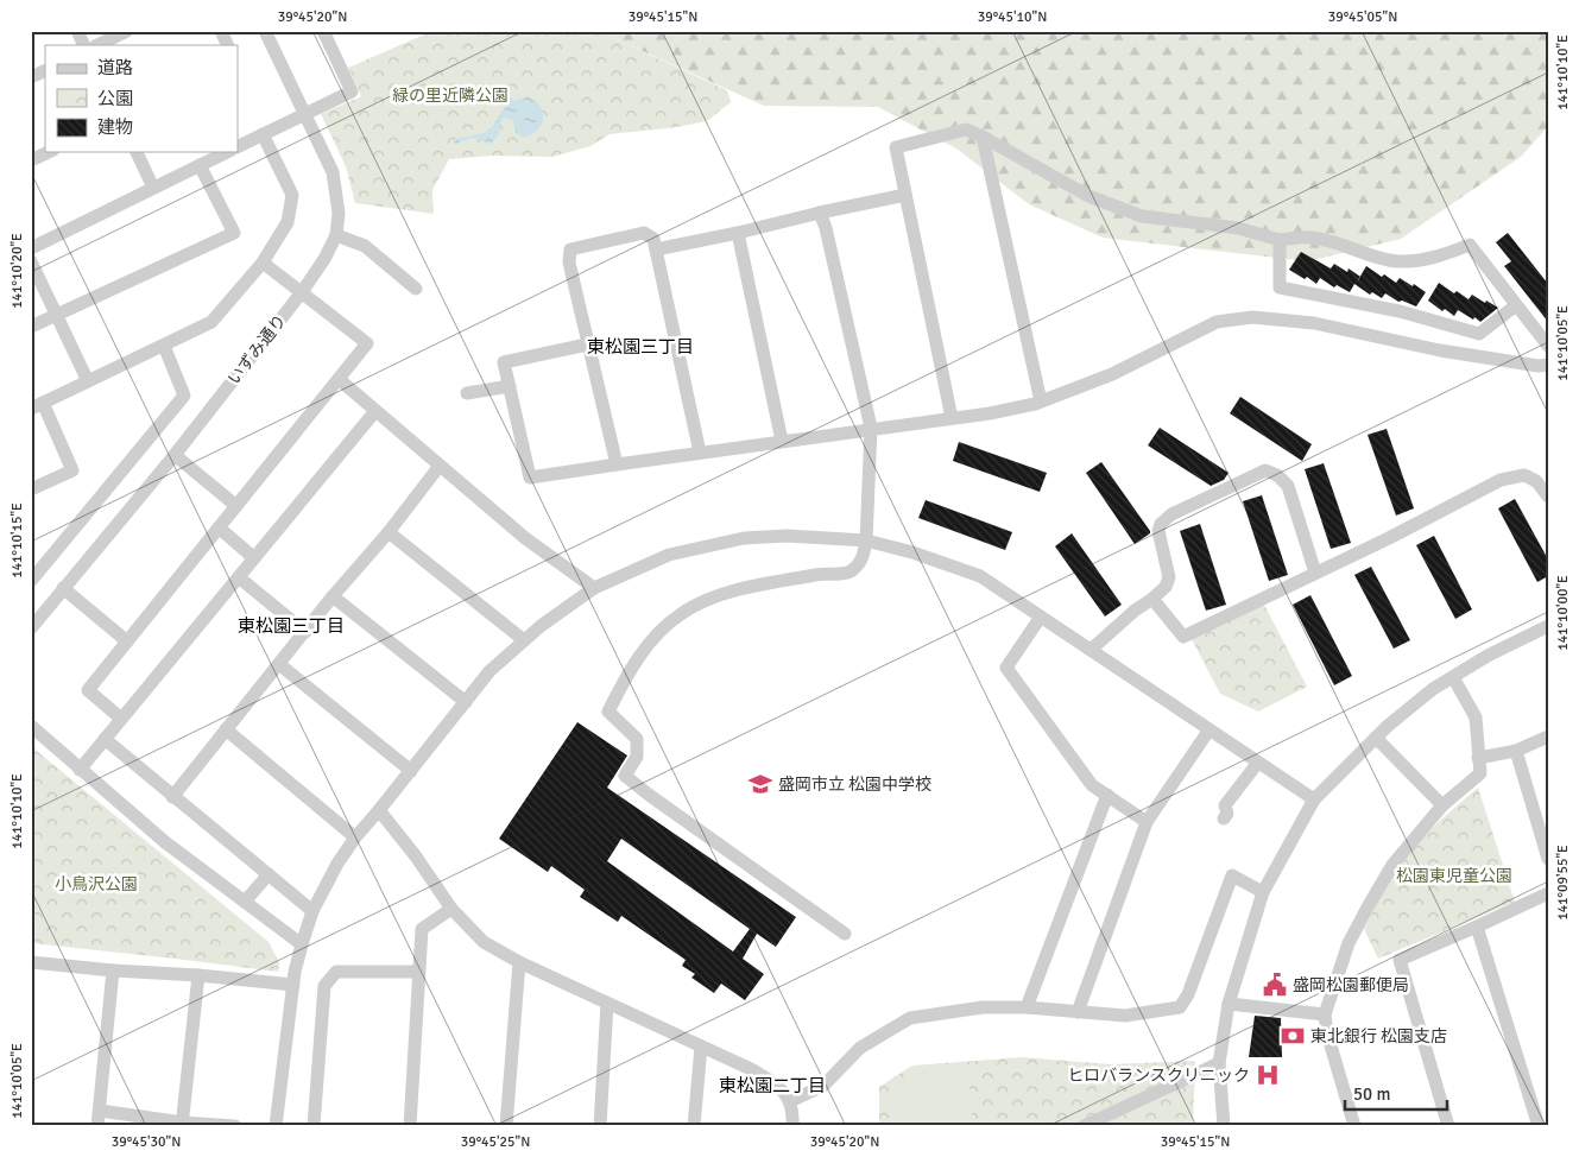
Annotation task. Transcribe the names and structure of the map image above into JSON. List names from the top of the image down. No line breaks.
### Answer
{"streets":{"street":["いずみ通り"]},"districts":["東松園三丁目","東松園三丁目","東松園二丁目"],"parks":["緑の里近隣公園","松園東児童公園","小鳥沢公園"],"places":{"school or university":["盛岡市立 松園中学校"],"public building":["盛岡松園郵便局"],"bank":["東北銀行 松園支店"],"hospital":["ヒロバランスクリニック"]},"legend":["道路","公園","建物"],"scale_bar":"50 m","coordinates":["39°45'20\"N","39°45'15\"N","39°45'10\"N","39°45'05\"N","141°10'10\"E","141°10'20\"E","141°10'05\"E","141°10'15\"E","141°10'00\"E","141°09'55\"E","39°45'30\"N","39°45'25\"N"]}
